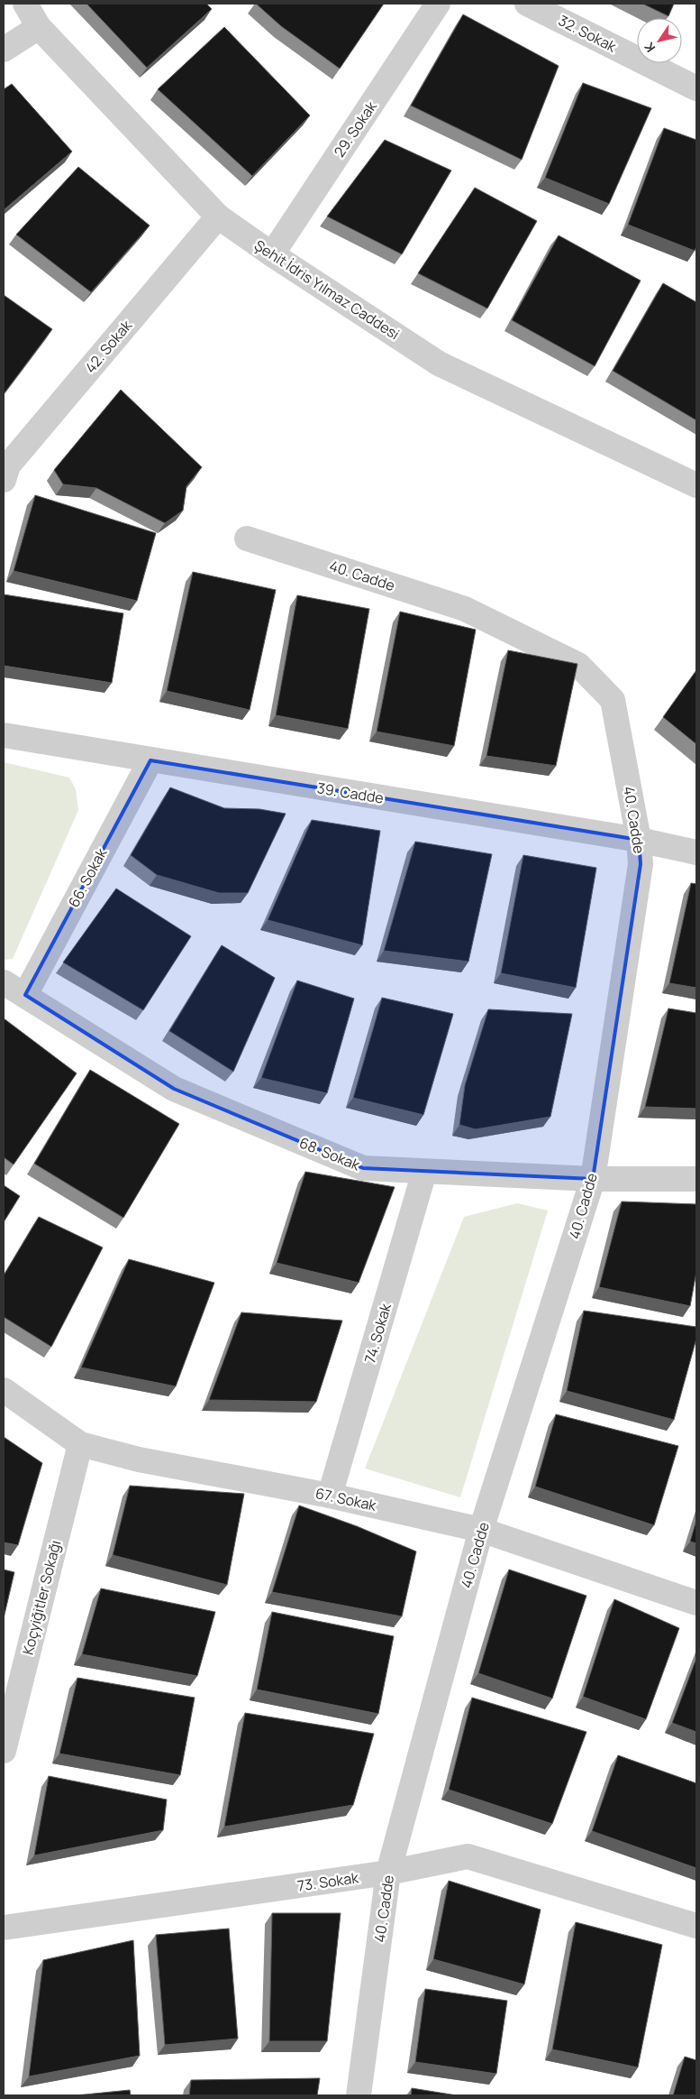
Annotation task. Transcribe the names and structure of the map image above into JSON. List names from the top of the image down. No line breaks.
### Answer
{"streets":{"street":["32. Sokak","29. Sokak","Şehit İdris Yılmaz Caddesi","42. Sokak","40. Cadde","39. Cadde","66. Sokak","68. Sokak","74. Sokak","67. Sokak","Koçyiğitler Sokağı","73. Sokak"]},"crossings":[["29. Sokak","Şehit İdris Yılmaz Caddesi"],["Şehit İdris Yılmaz Caddesi","42. Sokak"],["40. Cadde","39. Cadde"],["40. Cadde","68. Sokak"],["40. Cadde","67. Sokak"],["40. Cadde","73. Sokak"],["39. Cadde","66. Sokak"],["66. Sokak","68. Sokak"],["68. Sokak","74. Sokak"],["74. Sokak","67. Sokak"],["67. Sokak","Koçyiğitler Sokağı"]],"north":"bottom left"}
